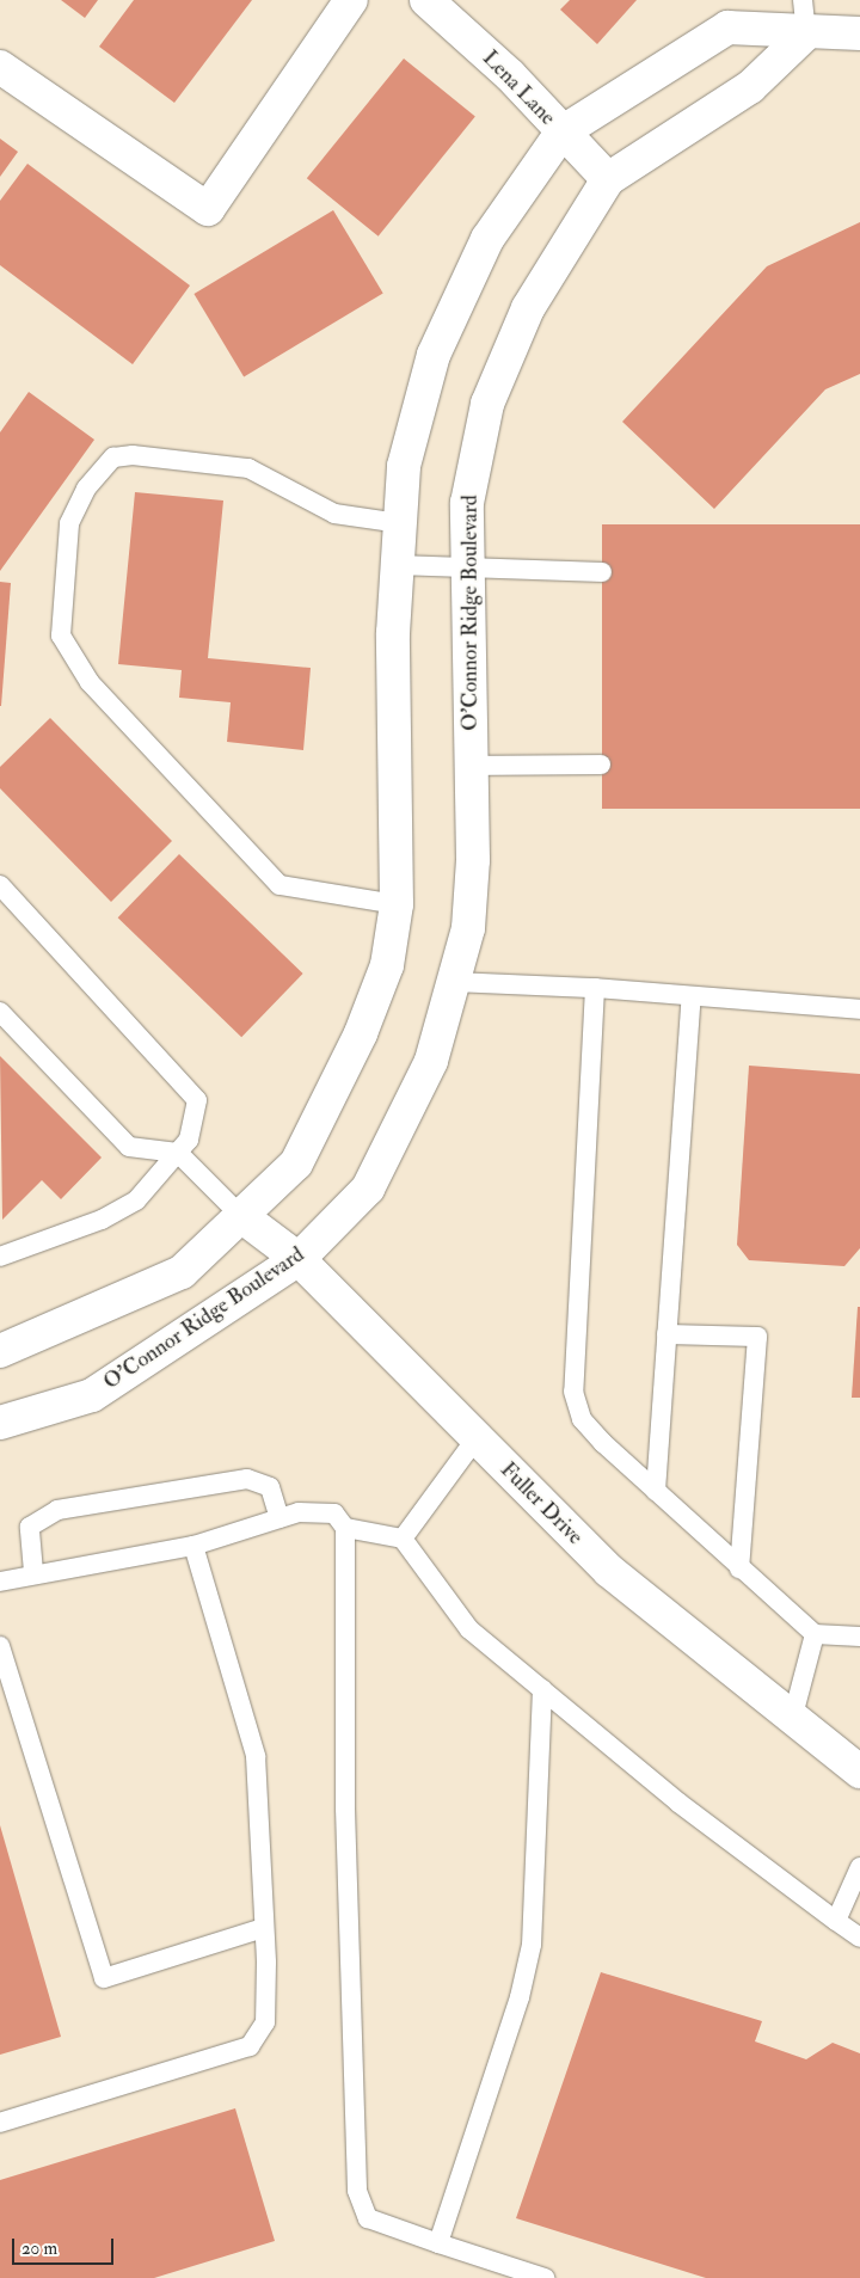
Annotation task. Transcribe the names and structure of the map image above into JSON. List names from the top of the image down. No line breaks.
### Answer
{"streets":{"street":["Lena Lane","O'Connor Ridge Boulevard","Fuller Drive"]},"crossings":[["Lena Lane","O'Connor Ridge Boulevard"],["O'Connor Ridge Boulevard","Fuller Drive"]],"scale_bar":"20 m"}
